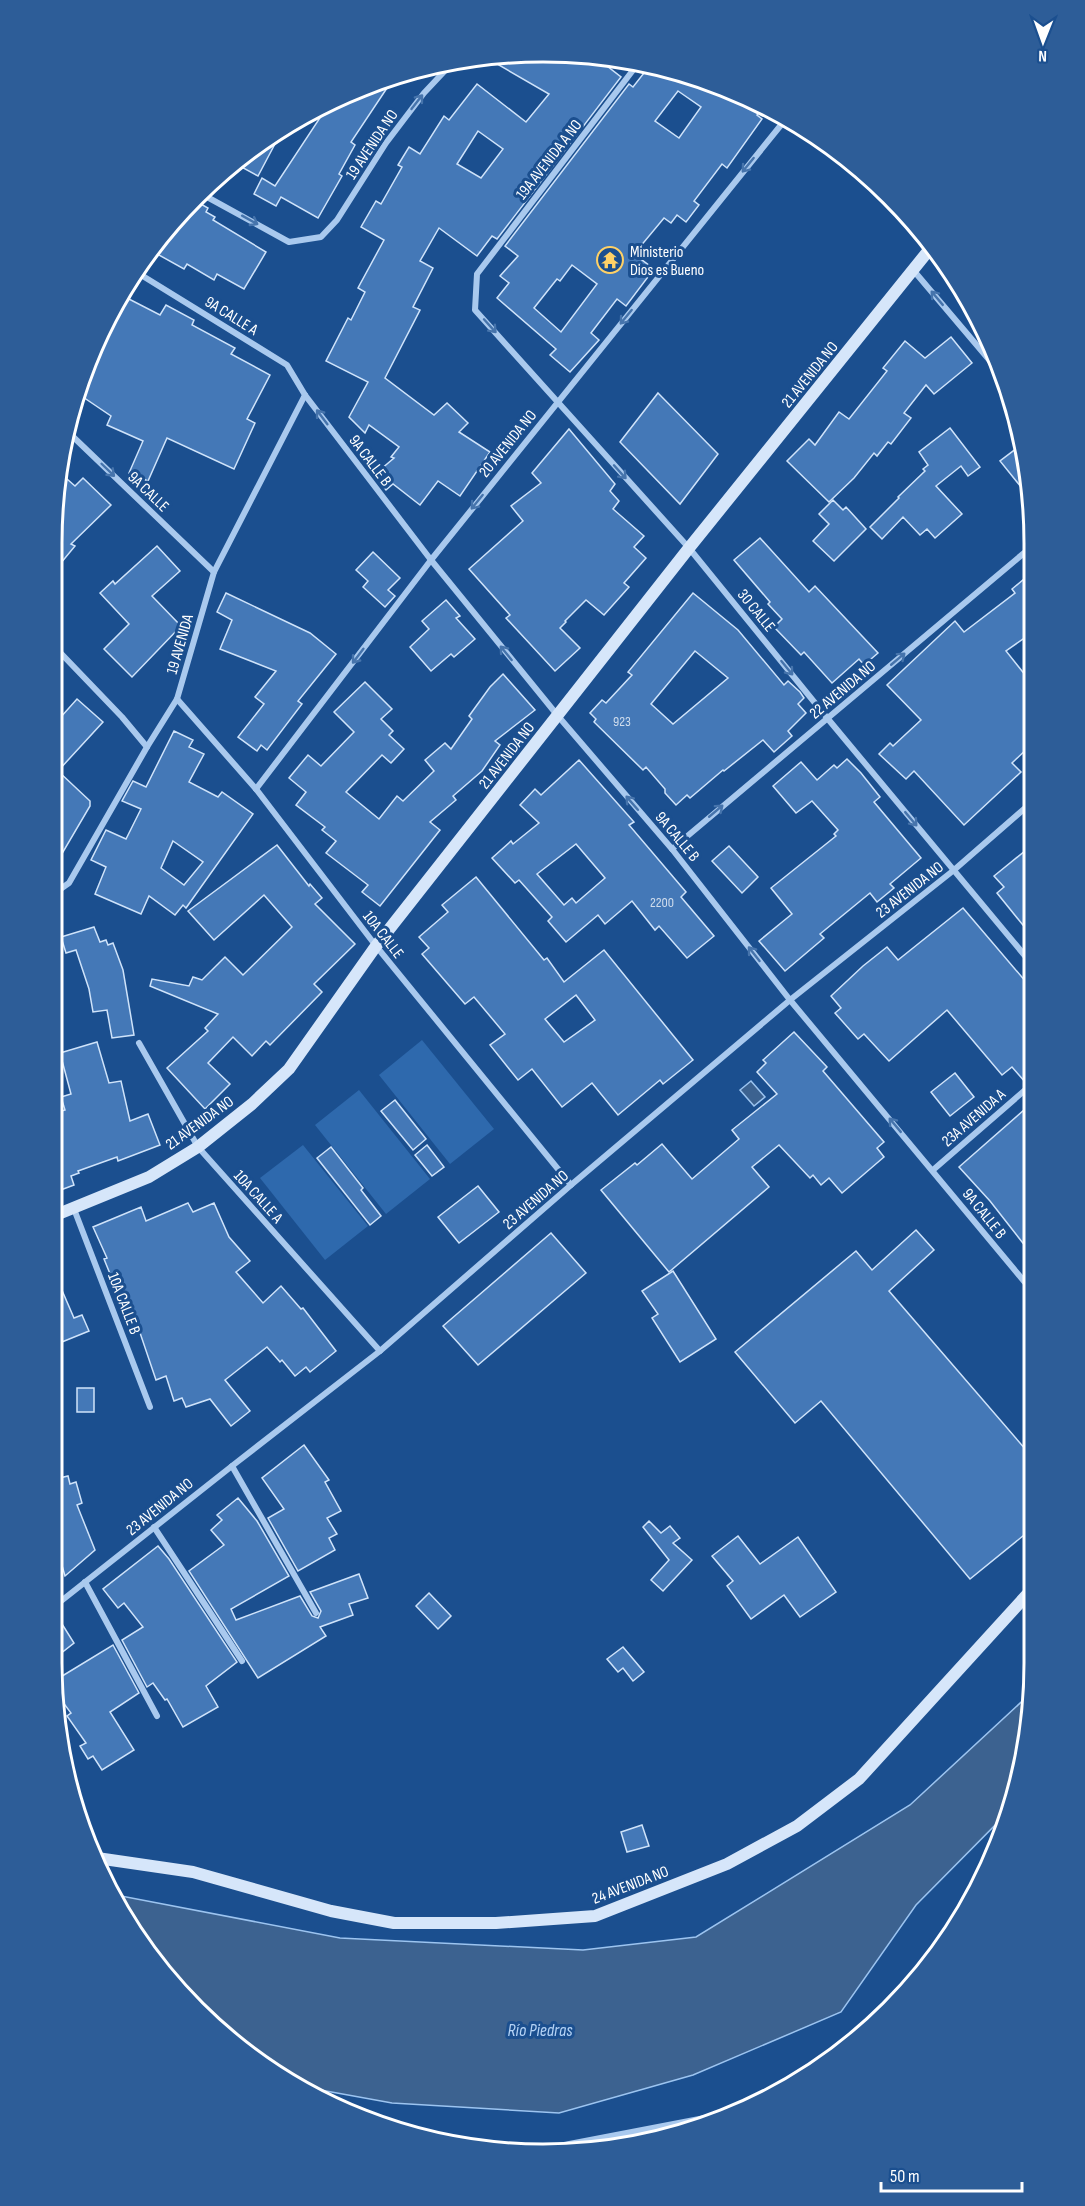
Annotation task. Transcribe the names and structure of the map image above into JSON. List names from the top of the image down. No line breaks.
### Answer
{"streets":{"street":["19 AVENIDA NO","19A AVENIDA A NO","9A CALLE A","21 AVENIDA NO","20 AVENIDA NO","9A CALLE B","9A CALLE","30 CALLE","19 AVENIDA","22 AVENIDA NO","23 AVENIDA NO","10A CALLE","23A AVENIDA A","10A CALLE A","10A CALLE B","24 AVENIDA NO"]},"crossings":[["19A AVENIDA A NO","30 CALLE"],["9A CALLE A","9A CALLE B"],["9A CALLE A","19 AVENIDA"],["21 AVENIDA NO","9A CALLE B"],["21 AVENIDA NO","30 CALLE"],["21 AVENIDA NO","10A CALLE"],["21 AVENIDA NO","10A CALLE A"],["21 AVENIDA NO","10A CALLE B"],["20 AVENIDA NO","9A CALLE B"],["20 AVENIDA NO","30 CALLE"],["20 AVENIDA NO","10A CALLE"],["9A CALLE B","19 AVENIDA"],["9A CALLE B","22 AVENIDA NO"],["9A CALLE B","23 AVENIDA NO"],["9A CALLE B","23A AVENIDA A"],["9A CALLE","19 AVENIDA"],["30 CALLE","22 AVENIDA NO"],["30 CALLE","23 AVENIDA NO"],["19 AVENIDA","10A CALLE"],["23 AVENIDA NO","10A CALLE"],["23 AVENIDA NO","10A CALLE A"]],"one_way":["19 AVENIDA NO","20 AVENIDA NO","9A CALLE B","9A CALLE","30 CALLE","22 AVENIDA NO"],"water":["Río Piedras"],"places":{"temple":["Ministerio Dios es Bueno"]},"house_numbers":["923","2200"],"scale_bar":"50 m","north":"bottom"}
